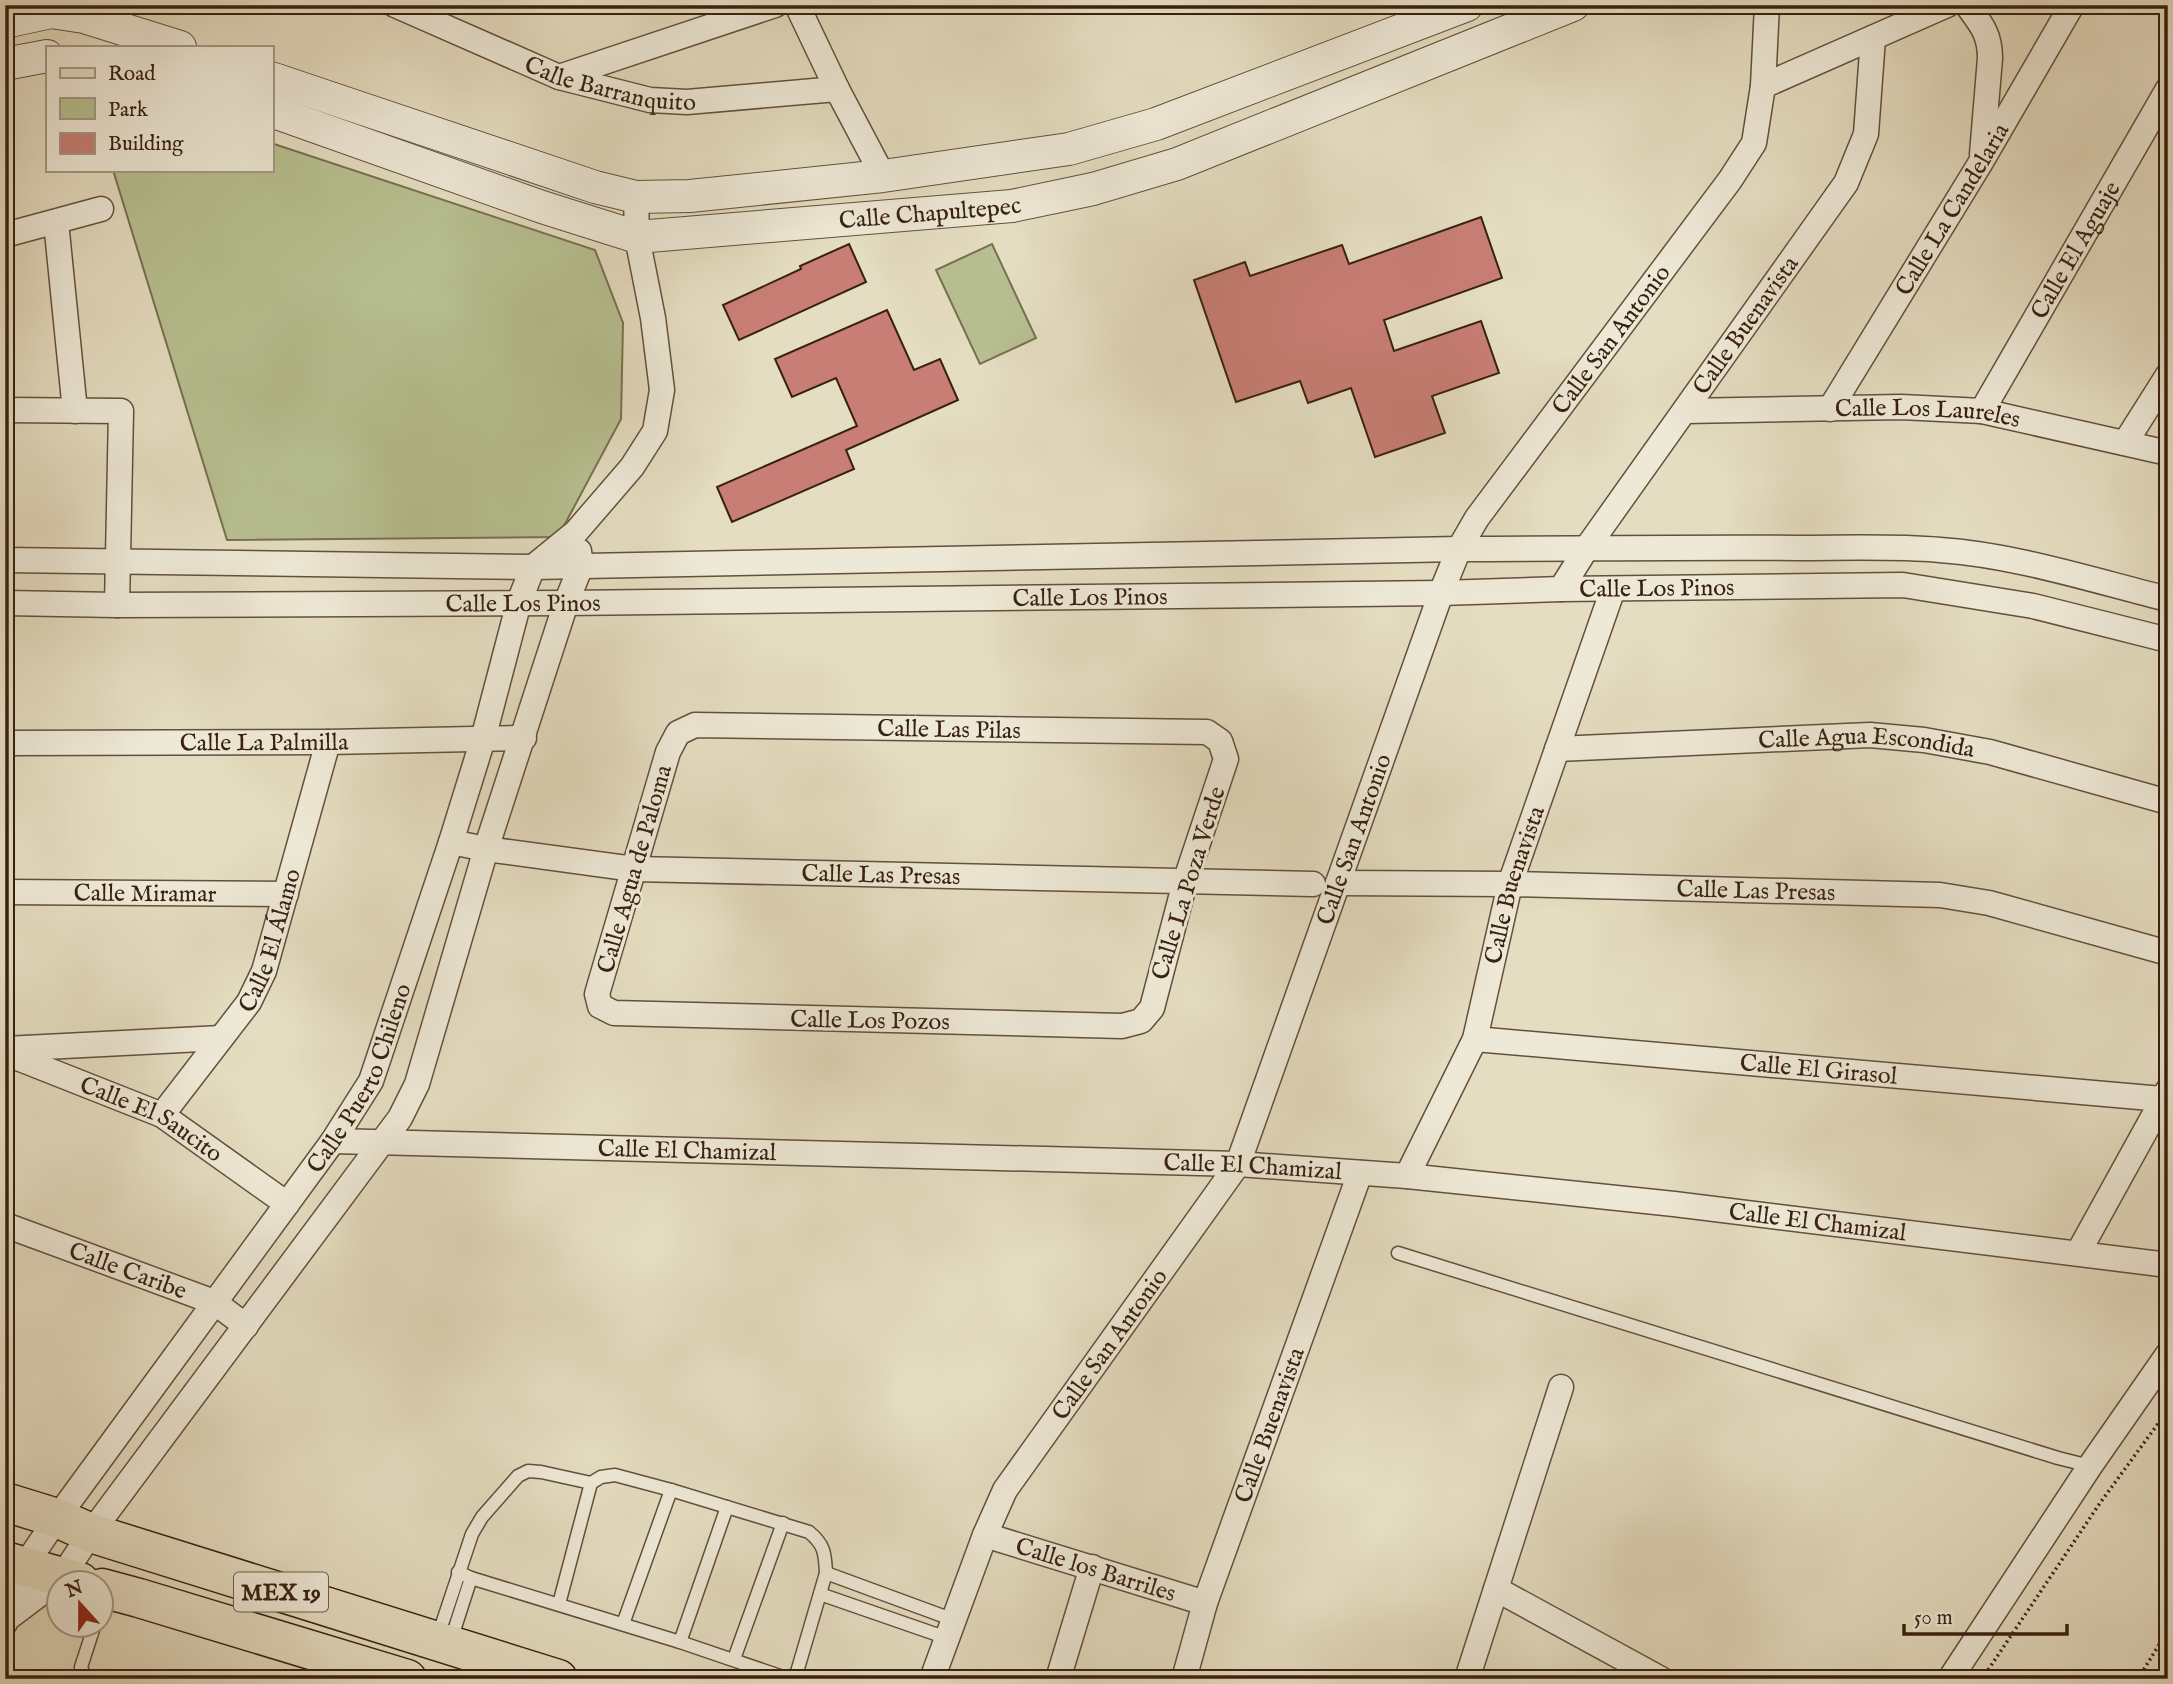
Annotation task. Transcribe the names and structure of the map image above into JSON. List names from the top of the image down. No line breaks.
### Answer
{"streets":{"main road":["MEX 19"],"street":["Calle Barranquito","Calle La Candelaria","Calle Chapultepec","Calle El Aguaje","Calle Buenavista","Calle San Antonio","Calle Los Laureles","Calle Los Pinos","Calle Las Pilas","Calle La Palmilla","Calle Agua Escondida","Calle Agua de Paloma","Calle Las Presas","Calle La Poza Verde","Calle Miramar","Calle El Álamo","Calle Los Pozos","Calle El Girasol","Calle Puerto Chileno","Calle El Saucito","Calle El Chamizal","Calle Caribe","Calle los Barriles"]},"crossings":[["Calle La Candelaria","Calle Los Laureles"],["Calle Chapultepec","Calle Puerto Chileno"],["Calle El Aguaje","Calle Los Laureles"],["Calle Buenavista","Calle Los Laureles"],["Calle Buenavista","Calle Los Pinos"],["Calle Buenavista","Calle Agua Escondida"],["Calle Buenavista","Calle Las Presas"],["Calle Buenavista","Calle El Girasol"],["Calle Buenavista","Calle El Chamizal"],["Calle Buenavista","Calle los Barriles"],["Calle San Antonio","Calle Los Pinos"],["Calle San Antonio","Calle Las Presas"],["Calle San Antonio","Calle El Chamizal"],["Calle San Antonio","Calle los Barriles"],["Calle Los Pinos","Calle Puerto Chileno"],["Calle Las Pilas","Calle Agua de Paloma"],["Calle Las Pilas","Calle La Poza Verde"],["Calle La Palmilla","Calle El Álamo"],["Calle La Palmilla","Calle Puerto Chileno"],["Calle Agua de Paloma","Calle Las Presas"],["Calle Agua de Paloma","Calle Los Pozos"],["Calle Las Presas","Calle La Poza Verde"],["Calle Las Presas","Calle Puerto Chileno"],["Calle La Poza Verde","Calle Los Pozos"],["Calle Miramar","Calle El Álamo"],["Calle El Álamo","Calle El Saucito"],["Calle Puerto Chileno","Calle El Saucito"],["Calle Puerto Chileno","Calle El Chamizal"],["Calle Puerto Chileno","Calle Caribe"],["Calle Puerto Chileno","MEX 19"]],"legend":["Road","Park","Building"],"scale_bar":"50 m","north":"top"}
